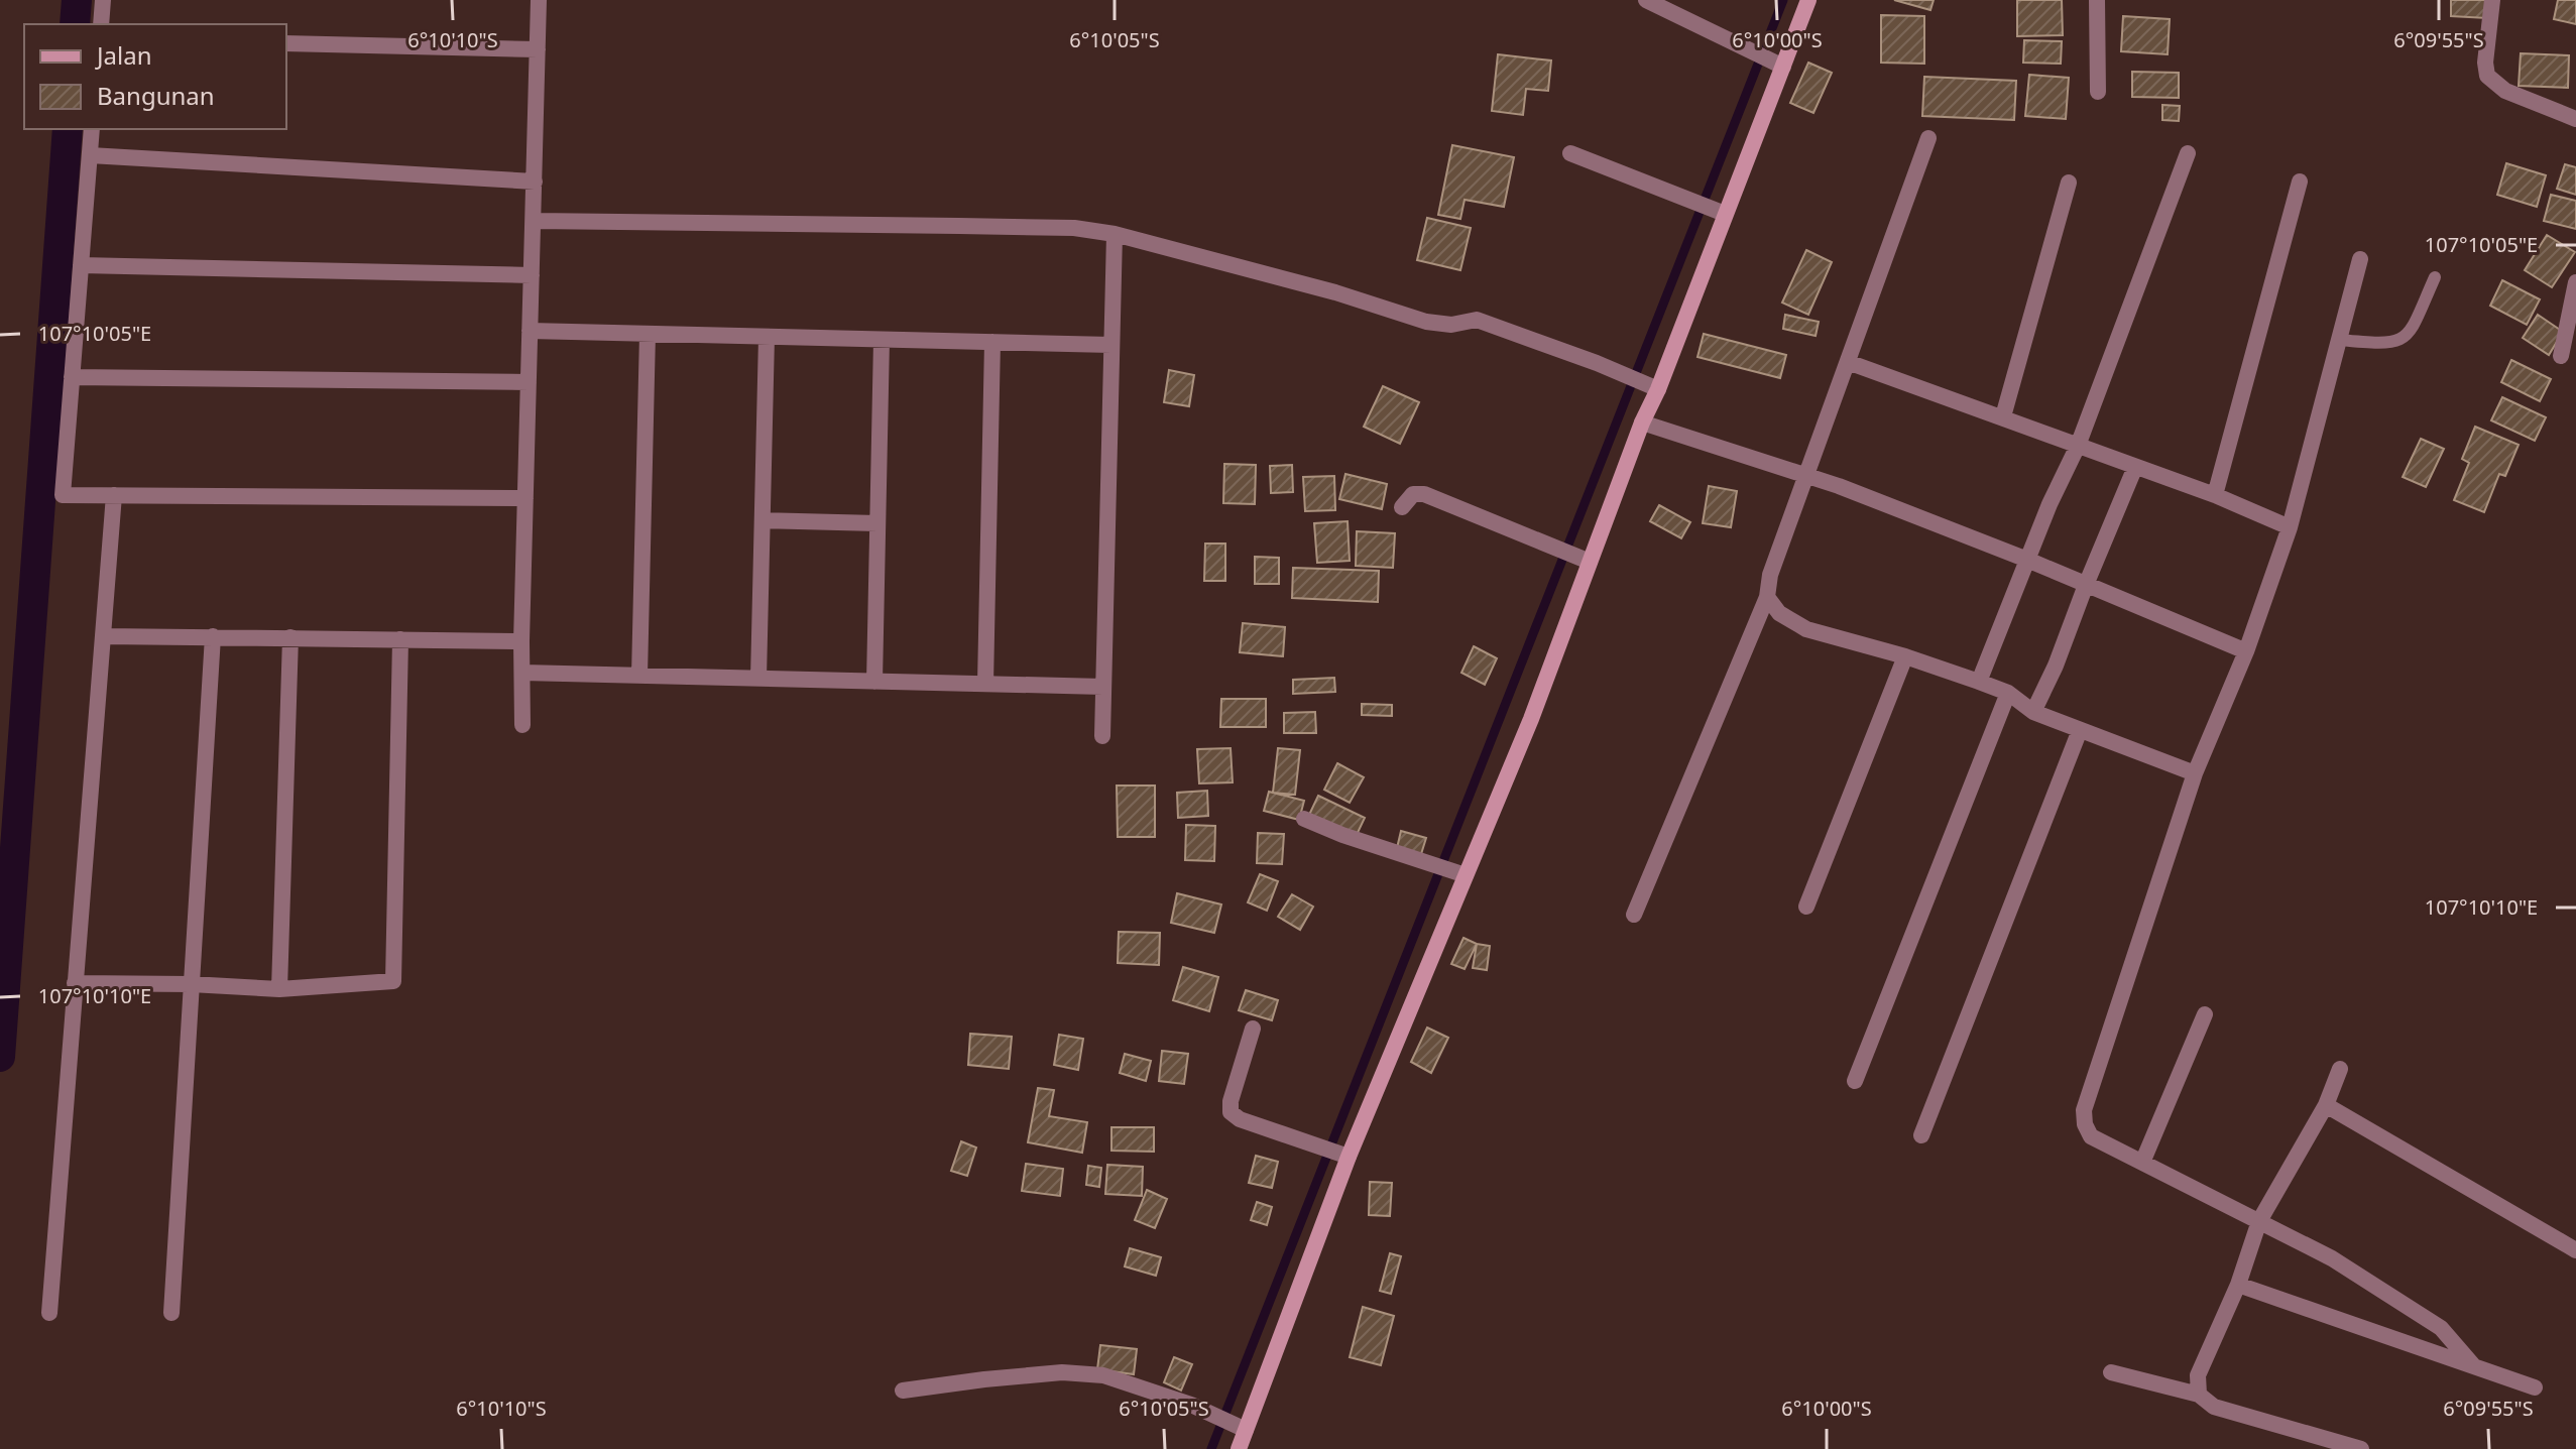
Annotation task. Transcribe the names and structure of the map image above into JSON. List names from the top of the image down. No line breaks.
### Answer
{"legend":["Jalan","Bangunan"],"coordinates":["6°10'10\"S","6°10'05\"S","6°10'00\"S","6°09'55\"S","107°10'05\"E","107°10'10\"E"]}
